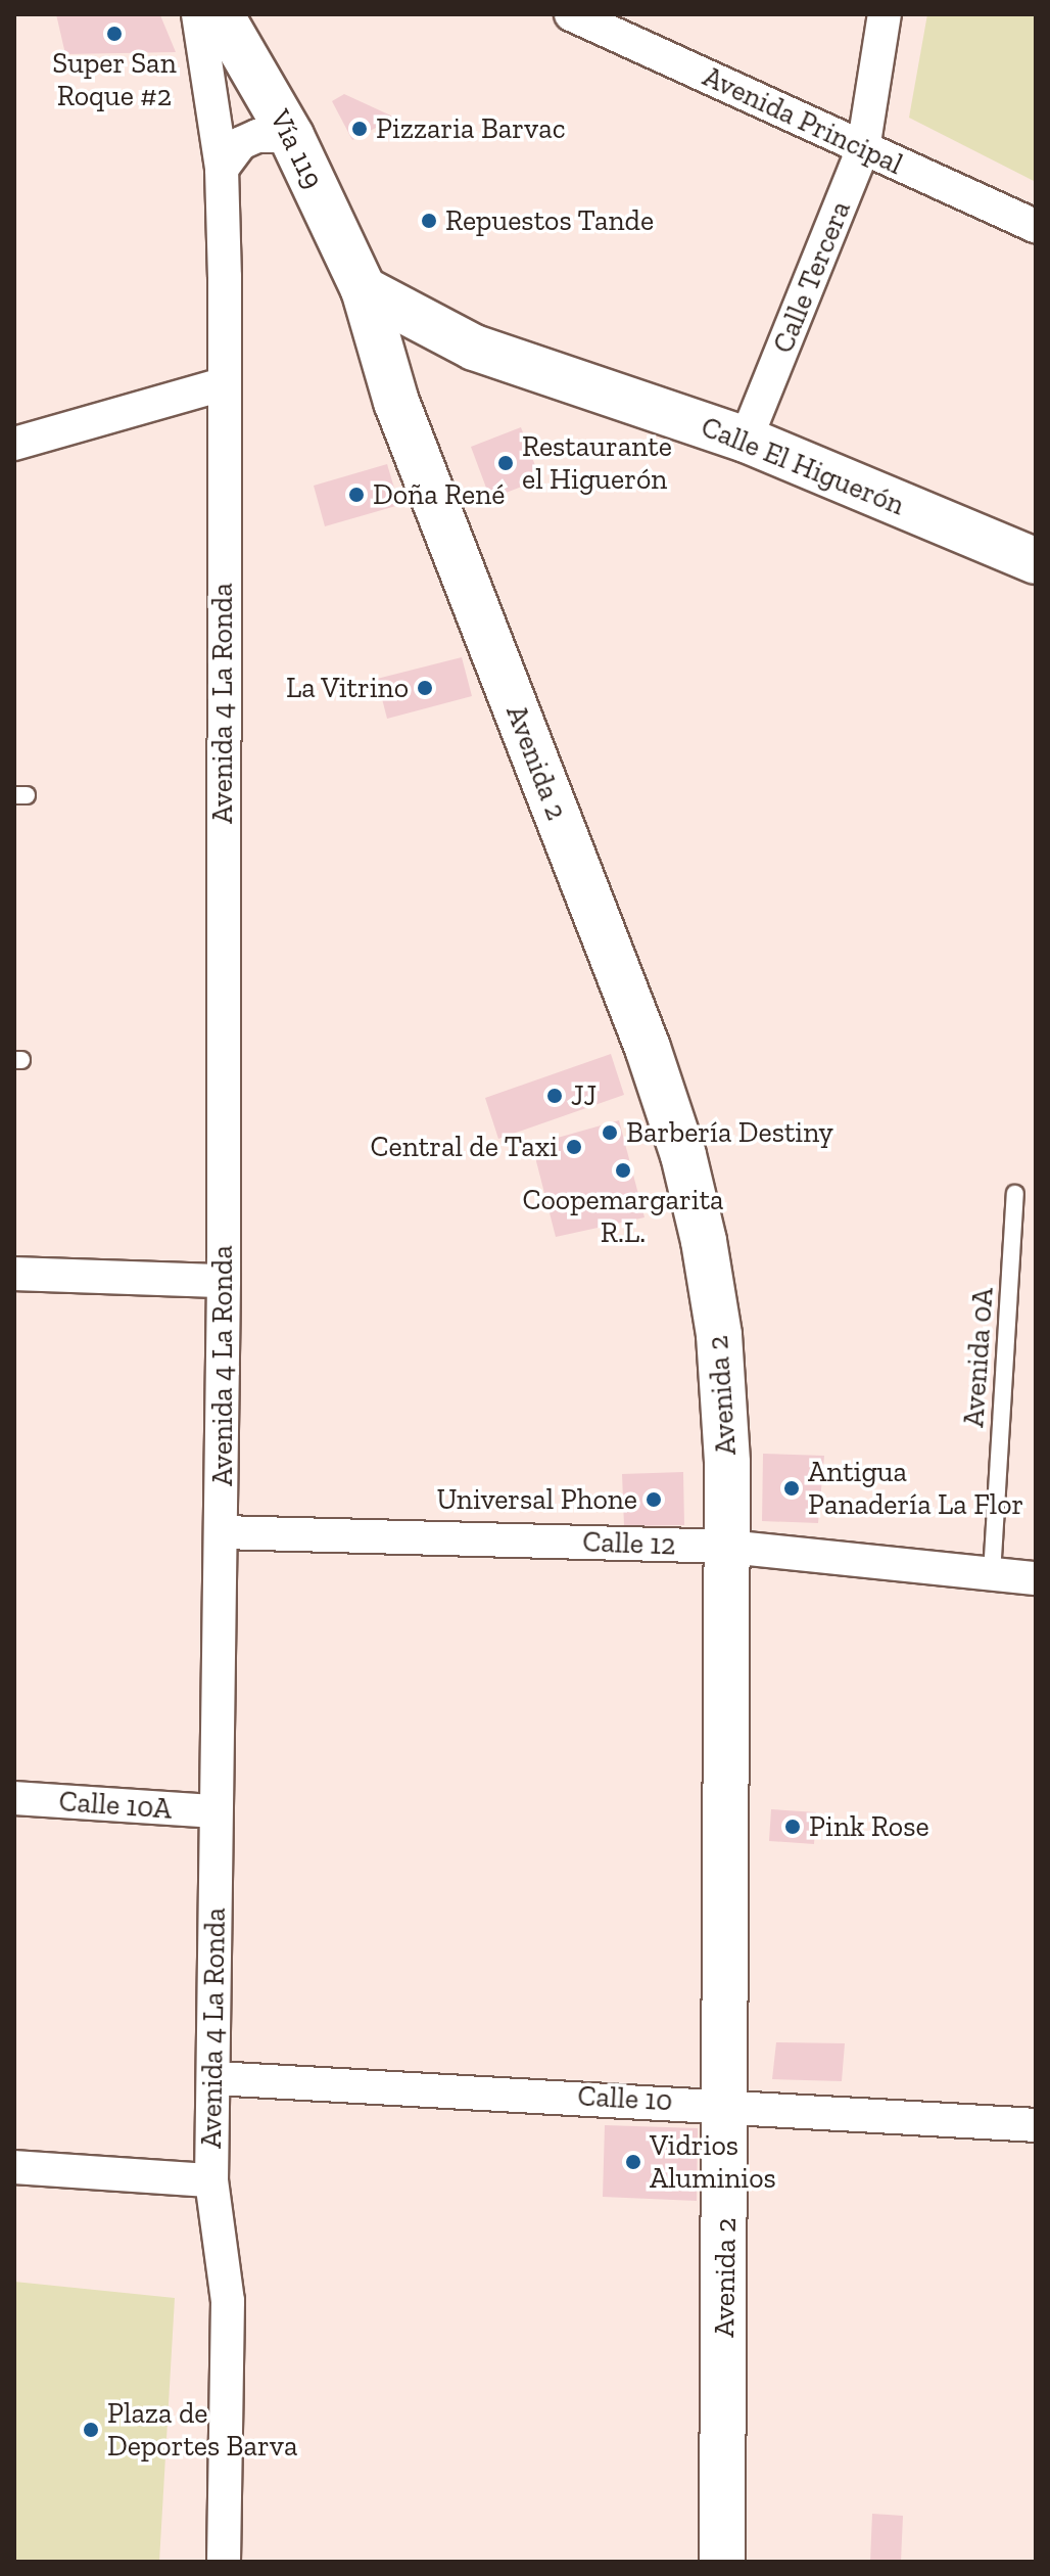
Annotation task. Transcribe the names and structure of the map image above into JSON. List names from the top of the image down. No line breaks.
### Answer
{"streets":{"main road":["Vía 119","Calle El Higuerón","Avenida 2"],"street":["Avenida Principal","Calle Tercera","Avenida 4 La Ronda","Calle 12","Calle 10A","Calle 10"],"lane":["Avenida 0A"]},"crossings":[["Avenida Principal","Calle Tercera"],["Vía 119","Calle El Higuerón"],["Vía 119","Avenida 2"],["Calle Tercera","Calle El Higuerón"],["Calle El Higuerón","Avenida 2"],["Avenida 4 La Ronda","Calle 12"],["Avenida 4 La Ronda","Calle 10A"],["Avenida 4 La Ronda","Calle 10"],["Avenida 2","Calle 12"],["Avenida 2","Calle 10"],["Avenida 0A","Calle 12"]],"places":["Super San Roque #2","Pizzaria Barvac","Repuestos Tande","Restaurante el Higuerón","Doña René","La Vitrino","JJ","Barbería Destiny","Central de Taxi","Coopemargarita R.L.","Antigua Panadería La Flor","Universal Phone","Pink Rose","Vidrios Aluminios","Plaza de Deportes Barva"]}
